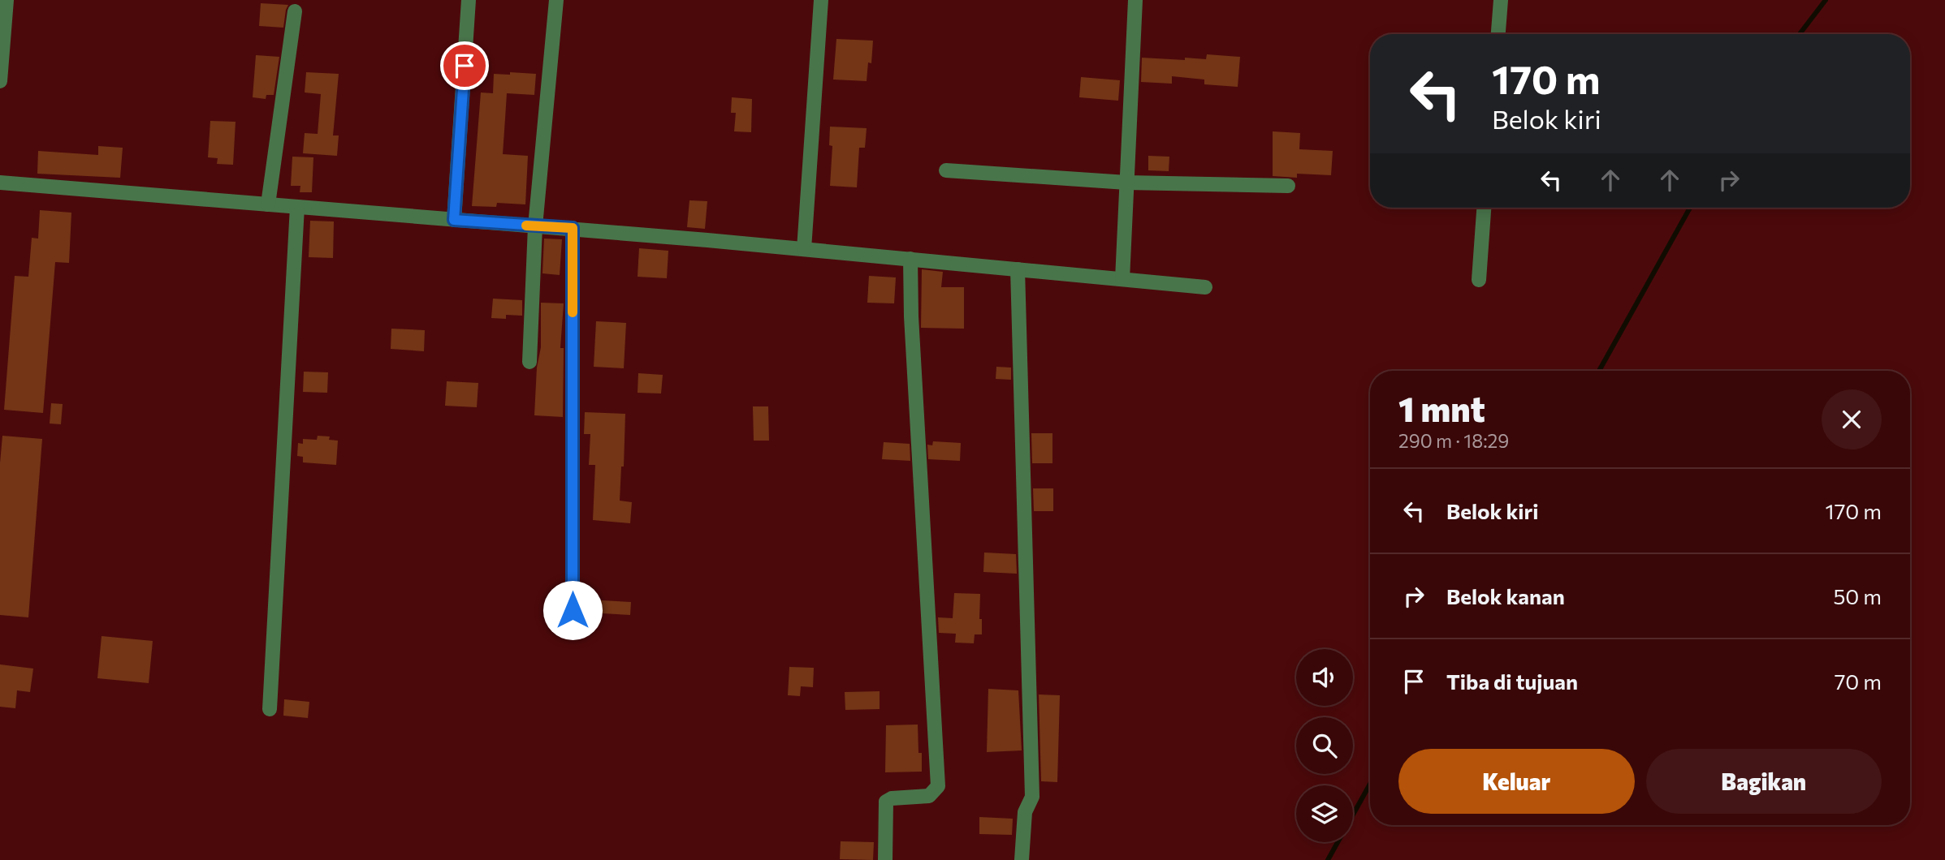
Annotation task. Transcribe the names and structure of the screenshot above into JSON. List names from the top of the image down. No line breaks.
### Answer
{"page":{"turn":["170 m","Belok kiri"],"heading":["1 mnt","290 m · 18:29"],"list":[{"name":"Belok kiri","value":"170 m"},{"name":"Belok kanan","value":"50 m"},{"name":"Tiba di tujuan","value":"70 m"}],"buttons":["Keluar","Bagikan"]}}
